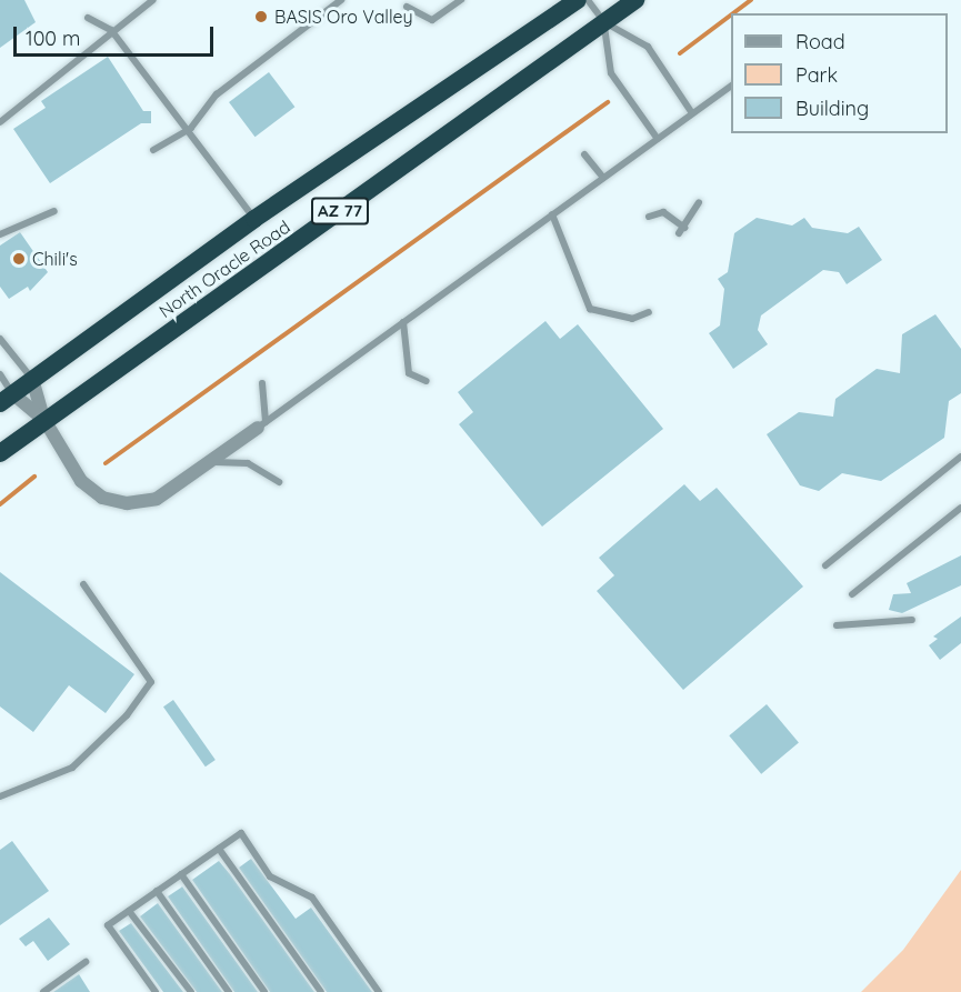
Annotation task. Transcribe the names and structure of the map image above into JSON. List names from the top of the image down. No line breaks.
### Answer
{"streets":{"highway":["AZ 77","North Oracle Road"]},"places":["BASIS Oro Valley","Chili's"],"legend":["Road","Park","Building"],"scale_bar":"100 m"}
